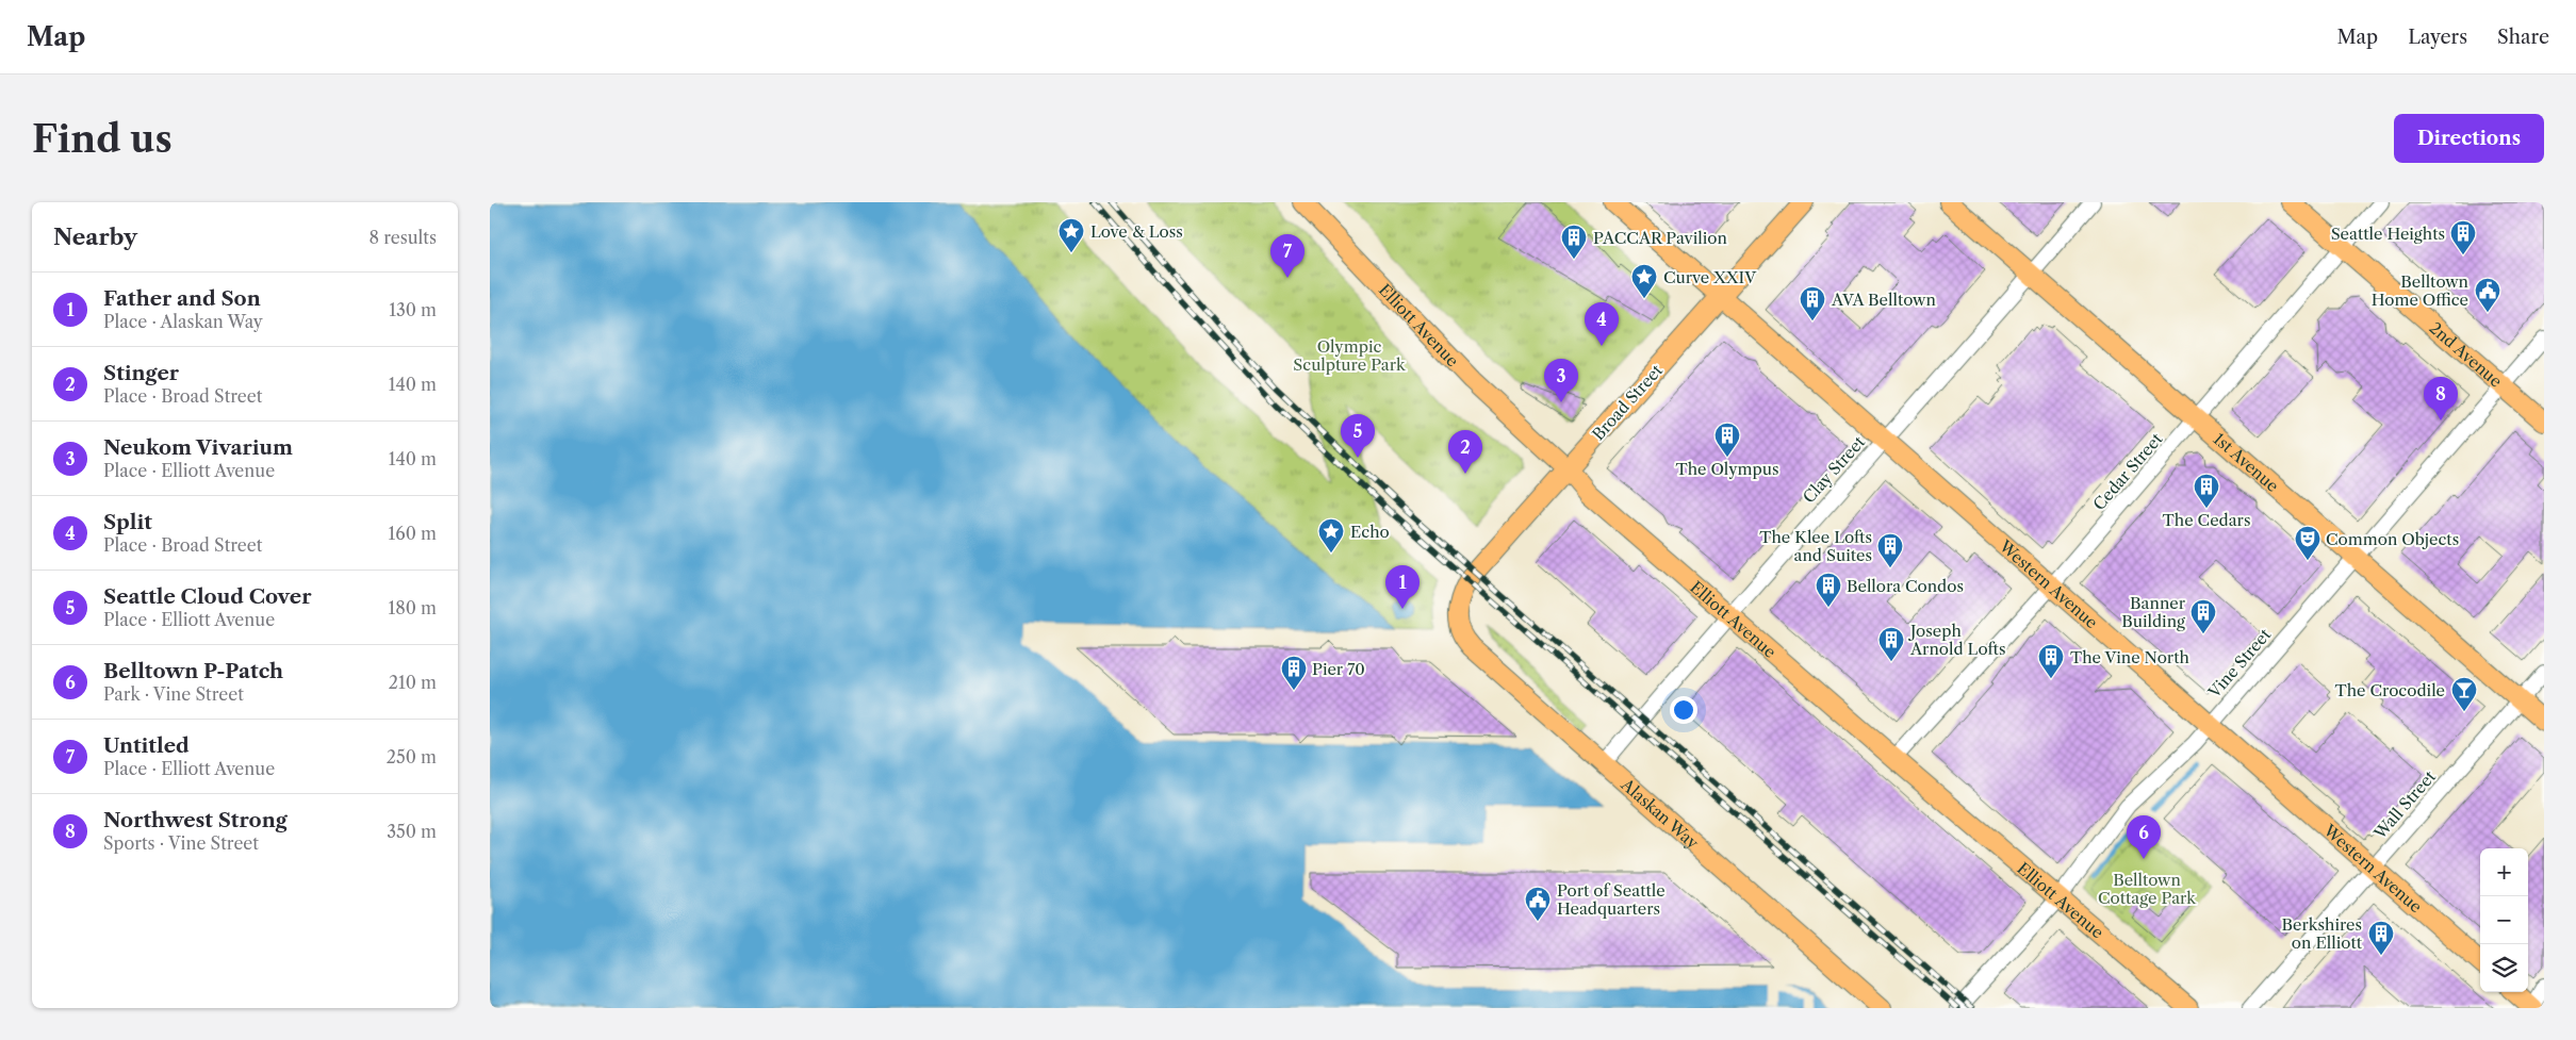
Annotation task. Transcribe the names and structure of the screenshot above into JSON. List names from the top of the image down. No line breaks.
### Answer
{"streets":{"main road":["Elliott Avenue","2nd Avenue","Broad Street","1st Avenue","Western Avenue","Alaskan Way"],"street":["Clay Street","Cedar Street","Vine Street","Wall Street"]},"crossings":[["Elliott Avenue","Broad Street"],["Elliott Avenue","Clay Street"],["Elliott Avenue","Cedar Street"],["Elliott Avenue","Vine Street"],["2nd Avenue","Cedar Street"],["2nd Avenue","Vine Street"],["Broad Street","Western Avenue"],["Broad Street","Alaskan Way"],["1st Avenue","Clay Street"],["1st Avenue","Cedar Street"],["1st Avenue","Vine Street"],["1st Avenue","Wall Street"],["Clay Street","Western Avenue"],["Clay Street","Alaskan Way"],["Cedar Street","Western Avenue"],["Western Avenue","Vine Street"],["Western Avenue","Wall Street"]],"parks":["Olympic Sculpture Park","Belltown Cottage Park"],"places":{"place":["Love & Loss","Curve XXIV","Echo"],"building":["Seattle Heights","PACCAR Pavilion","AVA Belltown","The Olympus","The Cedars","The Klee Lofts and Suites","Bellora Condos","Banner Building","Joseph Arnold Lofts","The Vine North","Pier 70","Berkshires on Elliott"],"public building":["Belltown Home Office","Port of Seattle Headquarters"],"theatre":["Common Objects"],"bar":["The Crocodile"]},"page":{"header":"Map","nav":["Map","Layers","Share"],"buttons":"Directions","title":"Find us","heading":["Nearby","8 results"],"pins":["7","4","3","8","5","2","1","6"],"list":[{"mark":"1","name":"Father and Son","note":"Place · Alaskan Way","value":"130 m"},{"mark":"2","name":"Stinger","note":"Place · Broad Street","value":"140 m"},{"mark":"3","name":"Neukom Vivarium","note":"Place · Elliott Avenue","value":"140 m"},{"mark":"4","name":"Split","note":"Place · Broad Street","value":"160 m"},{"mark":"5","name":"Seattle Cloud Cover","note":"Place · Elliott Avenue","value":"180 m"},{"mark":"6","name":"Belltown P-Patch","note":"Park · Vine Street","value":"210 m"},{"mark":"7","name":"Untitled","note":"Place · Elliott Avenue","value":"250 m"},{"mark":"8","name":"Northwest Strong","note":"Sports · Vine Street","value":"350 m"}],"map_buttons":["+","−"]}}
